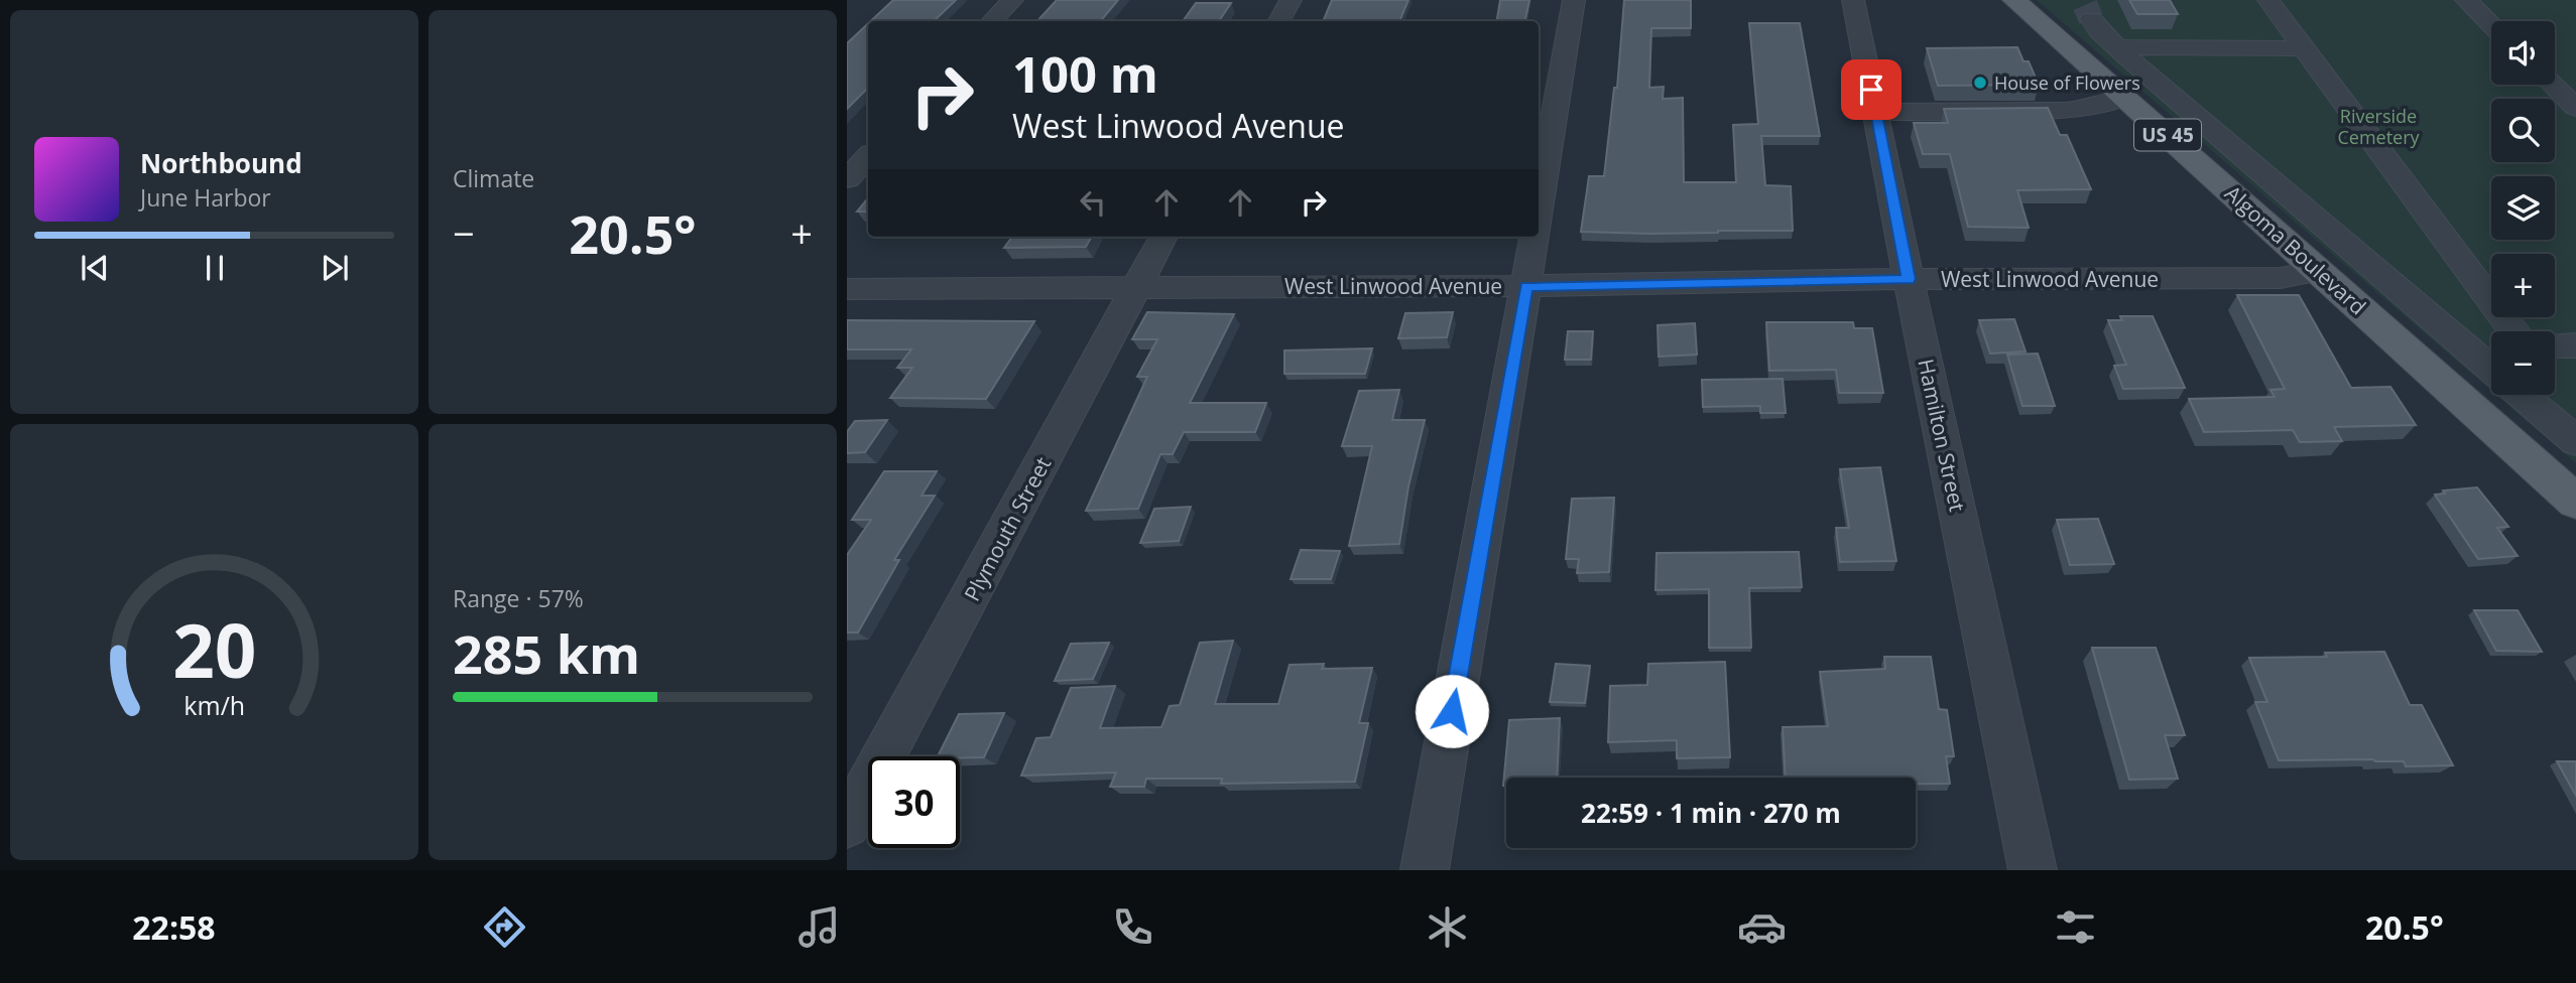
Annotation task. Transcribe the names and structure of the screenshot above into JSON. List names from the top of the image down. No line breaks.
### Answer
{"streets":{"main road":["US 45","Algoma Boulevard"],"street":["West Linwood Avenue","Hamilton Street","Plymouth Street"]},"crossings":[["Algoma Boulevard","West Linwood Avenue"],["West Linwood Avenue","Hamilton Street"],["West Linwood Avenue","Plymouth Street"]],"parks":["Riverside Cemetery"],"places":["House of Flowers"],"page":{"tile":["Climate",["Range · 57%","285 km"]],"map_buttons":["+","−"],"turn":["100 m","West Linwood Avenue"],"song":["Northbound","June Harbor"],"heat":["−","20.5°","+"],"limit":"30","trip":"22:59 · 1 min · 270 m","tabs":["22:58","20.5°"],"gauge":["20","km/h"]}}
